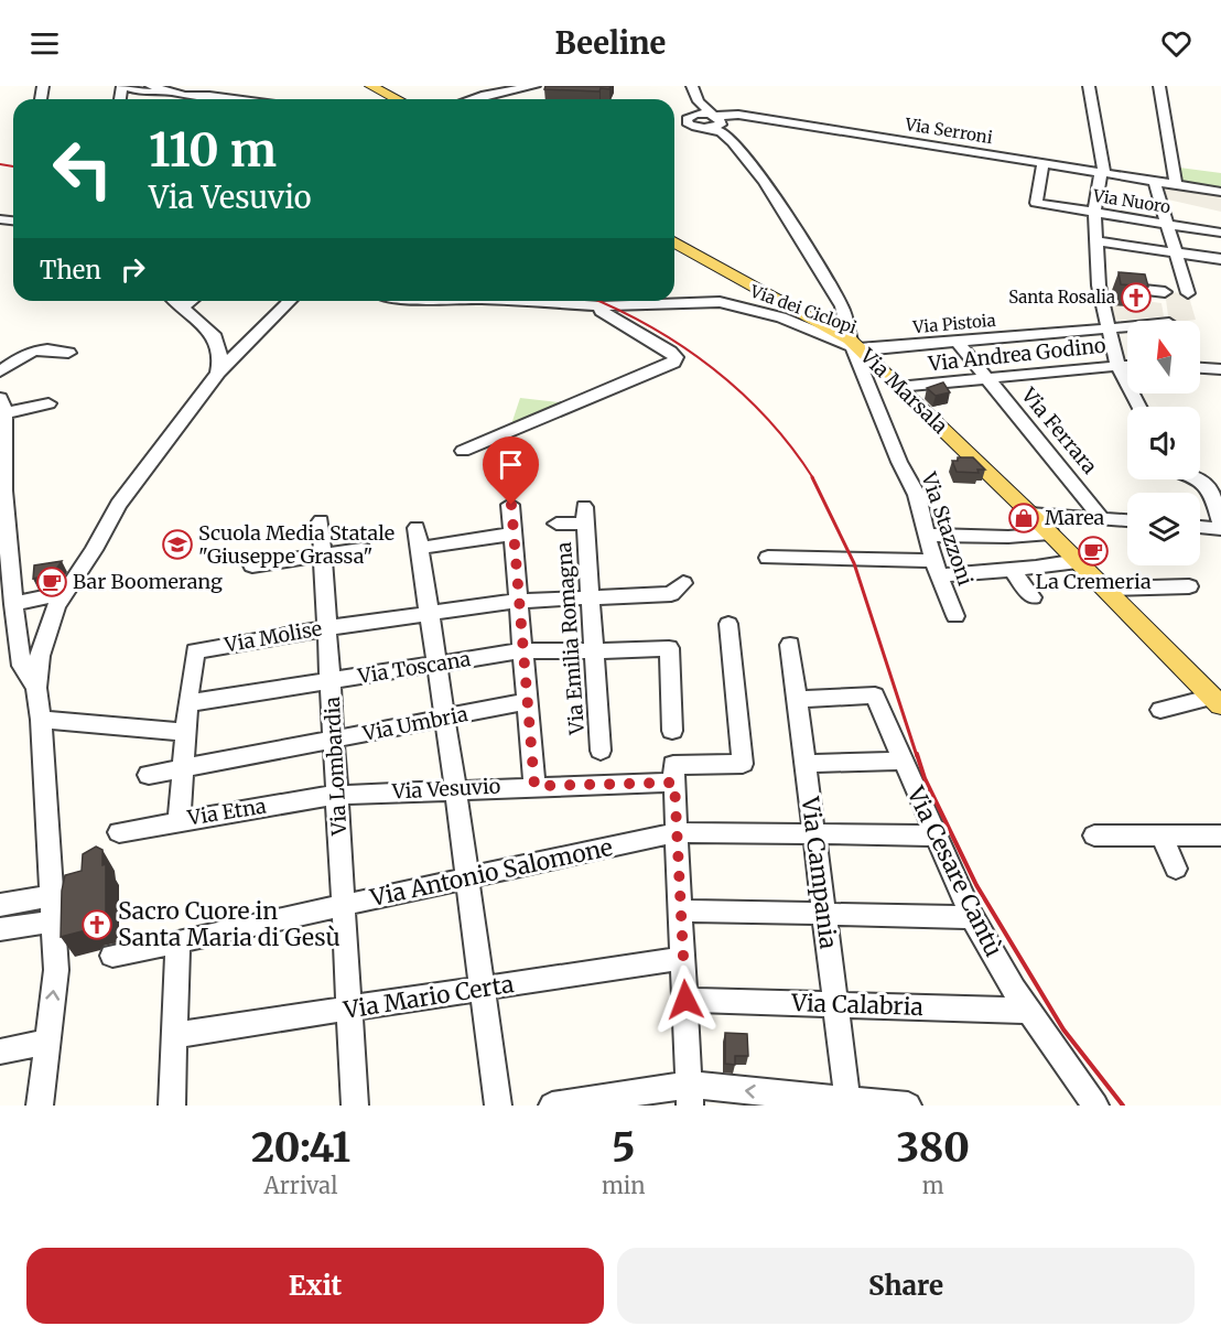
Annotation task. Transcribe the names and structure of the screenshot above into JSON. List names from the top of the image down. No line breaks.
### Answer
{"streets":{"main road":["Via Marsala"],"street":["Via Serroni","Via Nuoro","Via dei Ciclopi","Via Pistoia","Via Andrea Godino","Via Ferrara","Via Stazzoni","Via Molise","Via Emilia Romagna","Via Toscana","Via Umbria","Via Lombardia","Via Vesuvio","Via Etna","Via Cesare Cantù","Via Antonio Salomone","Via Campania","Via Mario Certa","Via Calabria"]},"crossings":[["Via Serroni","Via Nuoro"],["Via Serroni","Via Stazzoni"],["Via dei Ciclopi","Via Pistoia"],["Via dei Ciclopi","Via Marsala"],["Via dei Ciclopi","Via Stazzoni"],["Via Pistoia","Via Marsala"],["Via Pistoia","Via Ferrara"],["Via Pistoia","Via Stazzoni"],["Via Andrea Godino","Via Marsala"],["Via Andrea Godino","Via Ferrara"],["Via Marsala","Via Stazzoni"],["Via Molise","Via Emilia Romagna"],["Via Molise","Via Toscana"],["Via Molise","Via Umbria"],["Via Molise","Via Lombardia"],["Via Molise","Via Etna"],["Via Emilia Romagna","Via Toscana"],["Via Toscana","Via Lombardia"],["Via Umbria","Via Lombardia"],["Via Lombardia","Via Vesuvio"],["Via Lombardia","Via Etna"],["Via Lombardia","Via Antonio Salomone"],["Via Lombardia","Via Mario Certa"],["Via Vesuvio","Via Etna"],["Via Cesare Cantù","Via Antonio Salomone"],["Via Cesare Cantù","Via Campania"],["Via Cesare Cantù","Via Calabria"],["Via Antonio Salomone","Via Campania"],["Via Campania","Via Calabria"]],"places":{"church":["Santa Rosalia","Sacro Cuore in Santa Maria di Gesù"],"shop":["Marea"],"school or university":["Scuola Media Statale \"Giuseppe Grassa\""],"cafe":["La Cremeria","Bar Boomerang"]},"north":"top","page":{"header":"Beeline","turn":["110 m","Via Vesuvio"],"then":"Then","eta":["20:41","Arrival","5","min","380","m"],"buttons":["Exit","Share"]}}
